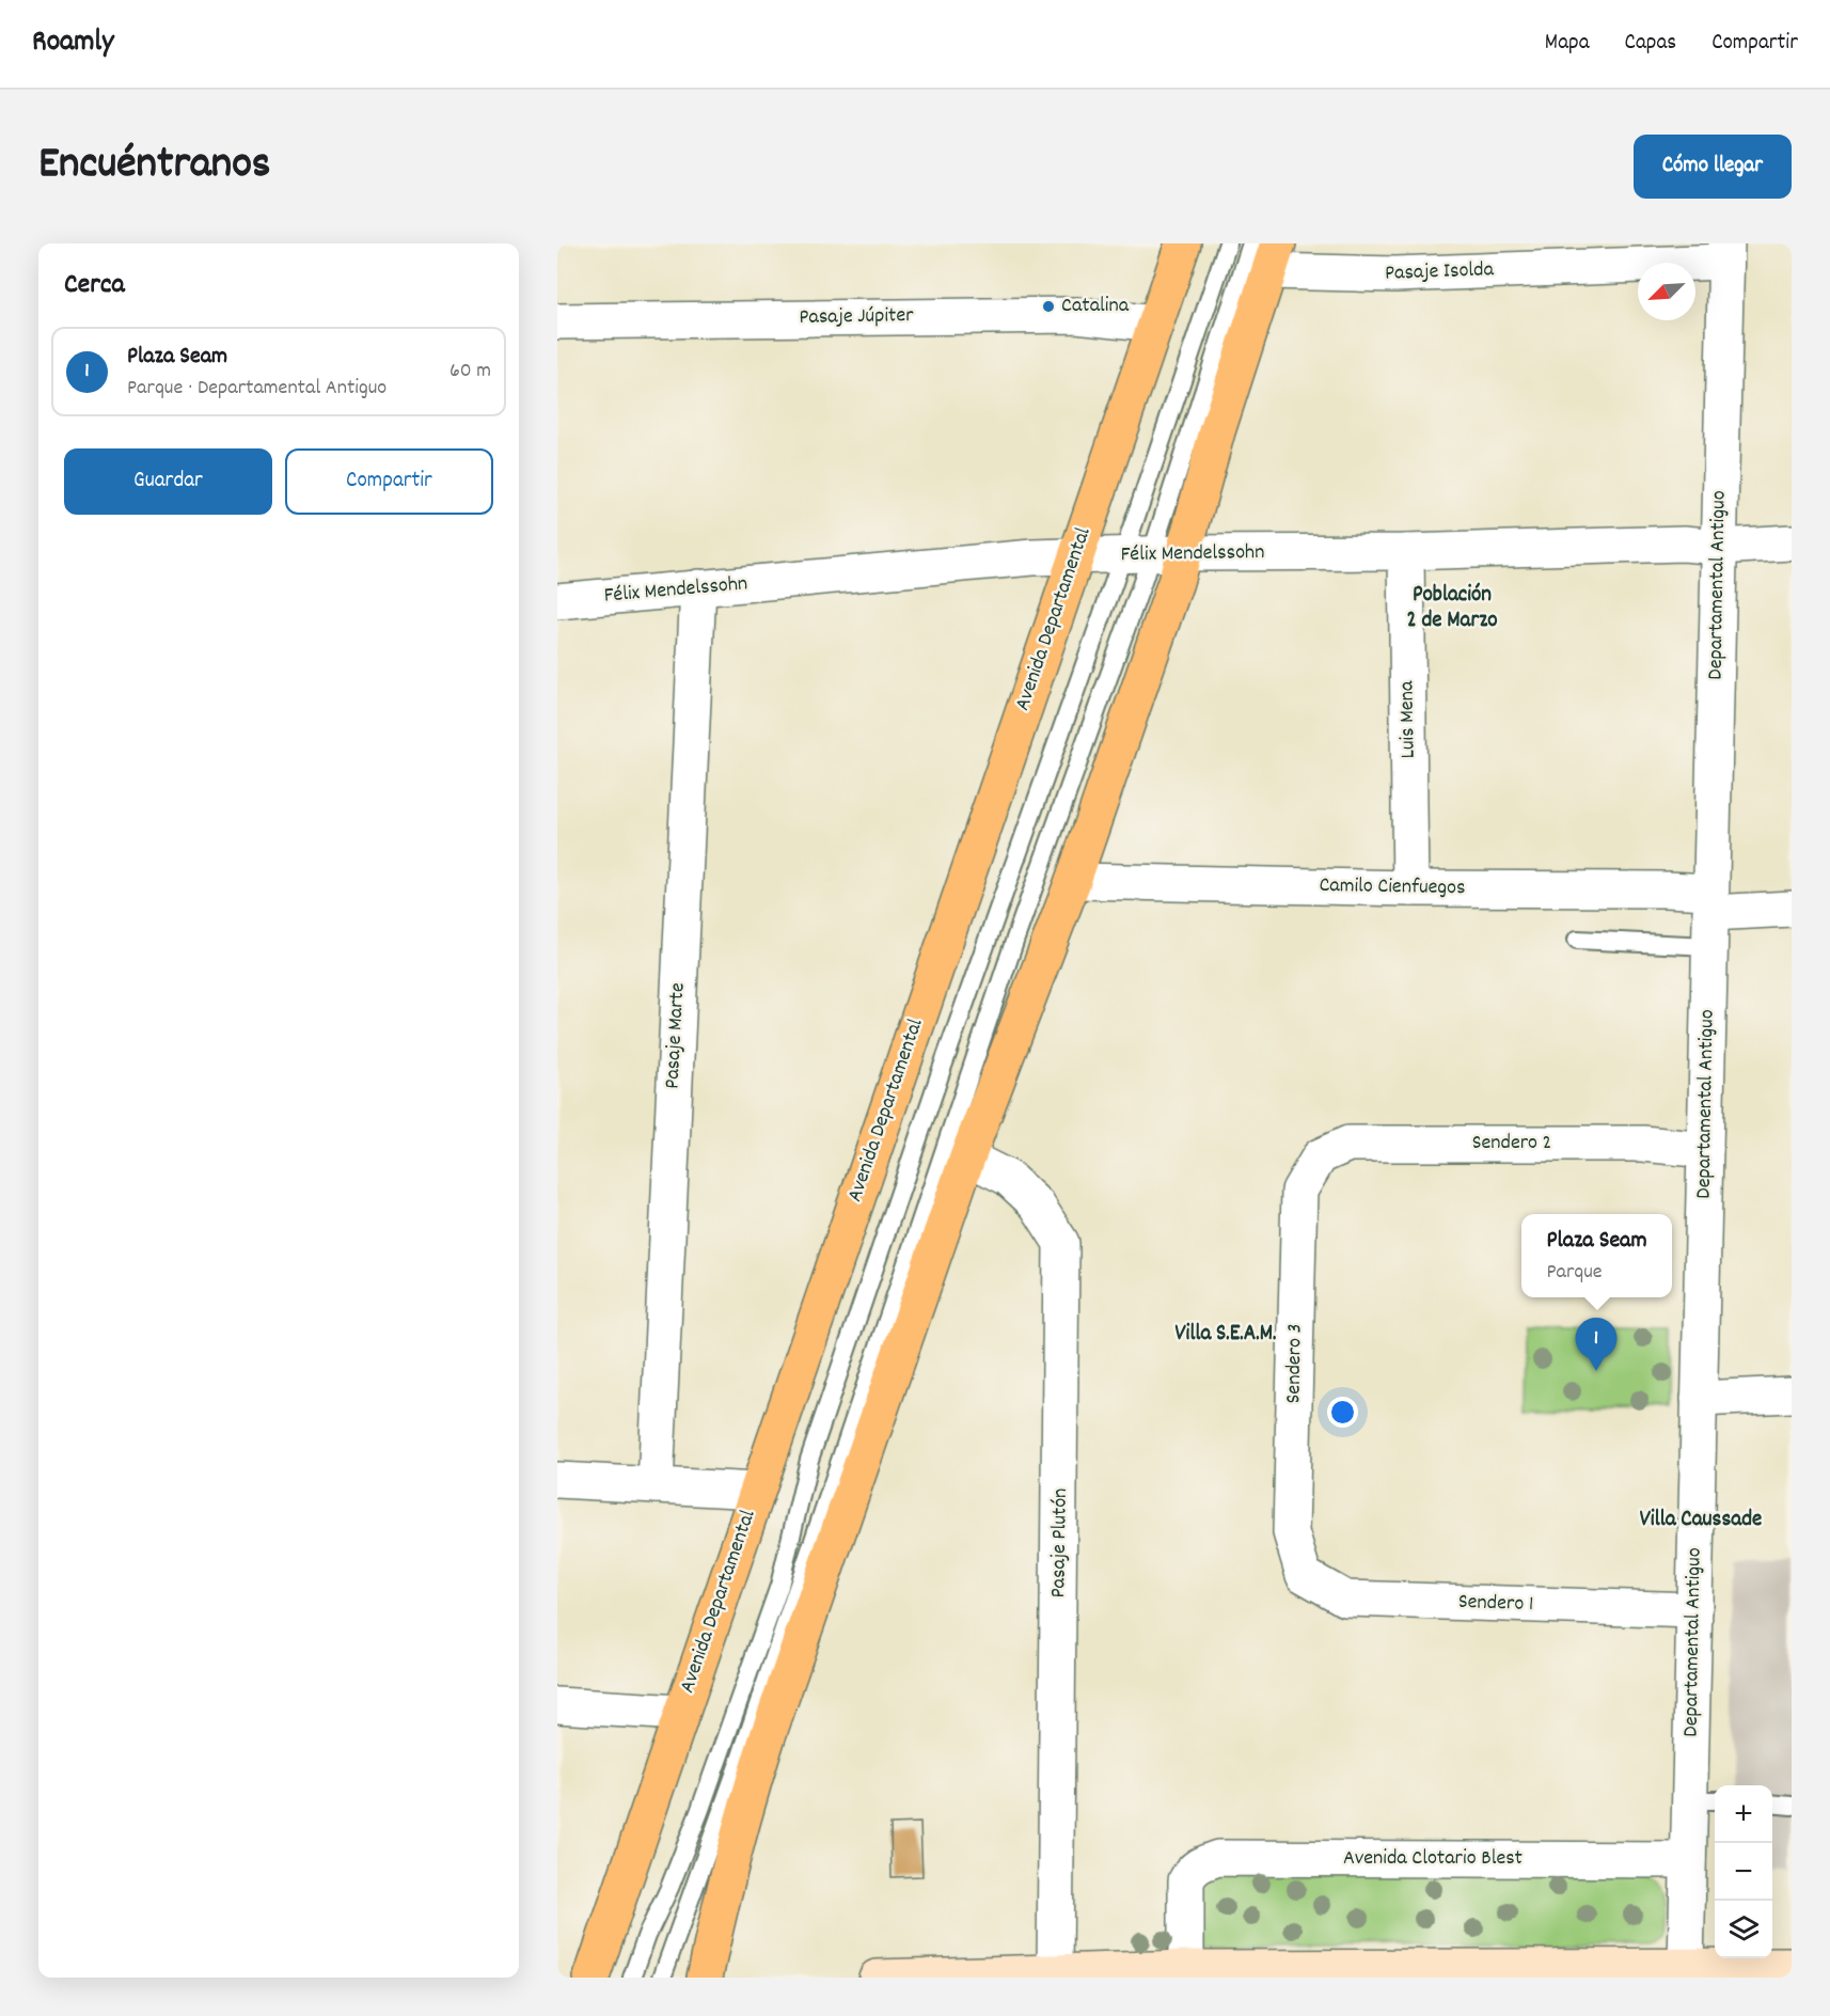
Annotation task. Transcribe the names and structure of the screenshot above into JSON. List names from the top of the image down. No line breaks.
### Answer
{"streets":{"main road":["Avenida Departamental"],"street":["Pasaje Isolda","Pasaje Júpiter","Félix Mendelssohn","Departamental Antiguo","Luis Mena","Camilo Cienfuegos","Pasaje Marte","Sendero 2","Sendero 3","Pasaje Plutón","Sendero 1","Avenida Clotario Blest"]},"crossings":[["Pasaje Isolda","Departamental Antiguo"],["Pasaje Júpiter","Avenida Departamental"],["Félix Mendelssohn","Departamental Antiguo"],["Félix Mendelssohn","Avenida Departamental"],["Félix Mendelssohn","Luis Mena"],["Félix Mendelssohn","Pasaje Marte"],["Departamental Antiguo","Camilo Cienfuegos"],["Departamental Antiguo","Sendero 2"],["Departamental Antiguo","Sendero 1"],["Departamental Antiguo","Avenida Clotario Blest"],["Luis Mena","Camilo Cienfuegos"],["Sendero 2","Sendero 3"],["Sendero 3","Sendero 1"]],"districts":["Población 2 de Marzo","Villa S.E.A.M.","Villa Caussade"],"places":["Catalina"],"north":"bottom left","page":{"header":"Roamly","nav":["Mapa","Capas","Compartir"],"title":"Encuéntranos","buttons":["Cómo llegar",["Guardar","Compartir"]],"heading":"Cerca","list":[{"mark":"1","name":"Plaza Seam","note":"Parque · Departamental Antiguo","value":"60 m"}],"popup":["Plaza Seam","Parque"],"pins":"1","map_buttons":["+","−"]}}
